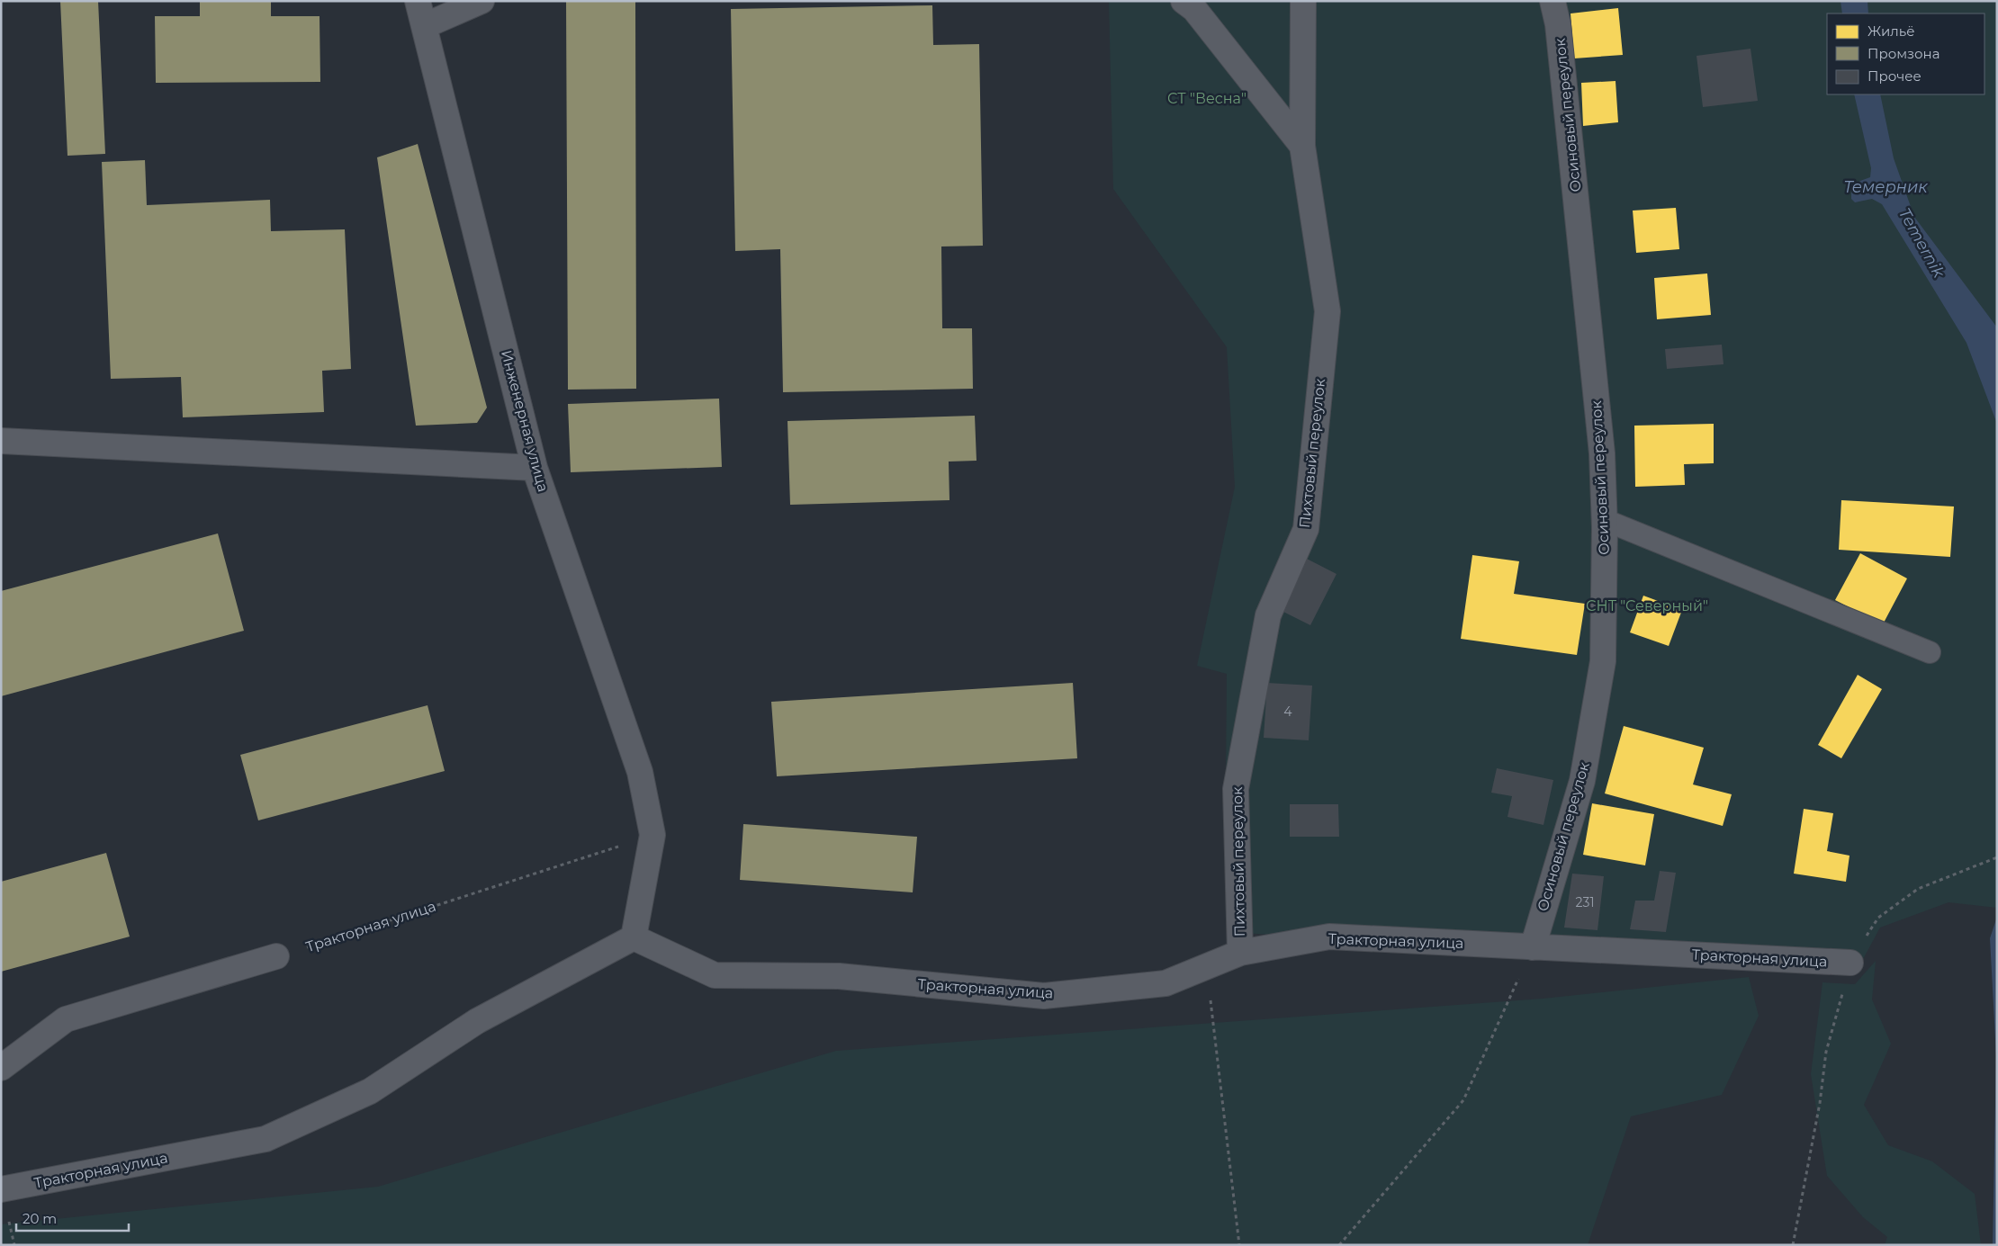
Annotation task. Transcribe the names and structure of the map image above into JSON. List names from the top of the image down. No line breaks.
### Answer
{"streets":{"street":["Осиновый переулок","Инженерная улица","Пихтовый переулок","Тракторная улица"]},"crossings":[["Осиновый переулок","Тракторная улица"],["Инженерная улица","Тракторная улица"],["Пихтовый переулок","Тракторная улица"]],"water":["Темерник","Temernik"],"parks":["СТ \"Весна\"","СНТ \"Северный\""],"house_numbers":["4","231"],"legend":["Жильё","Промзона","Прочее"],"scale_bar":"20 m"}
